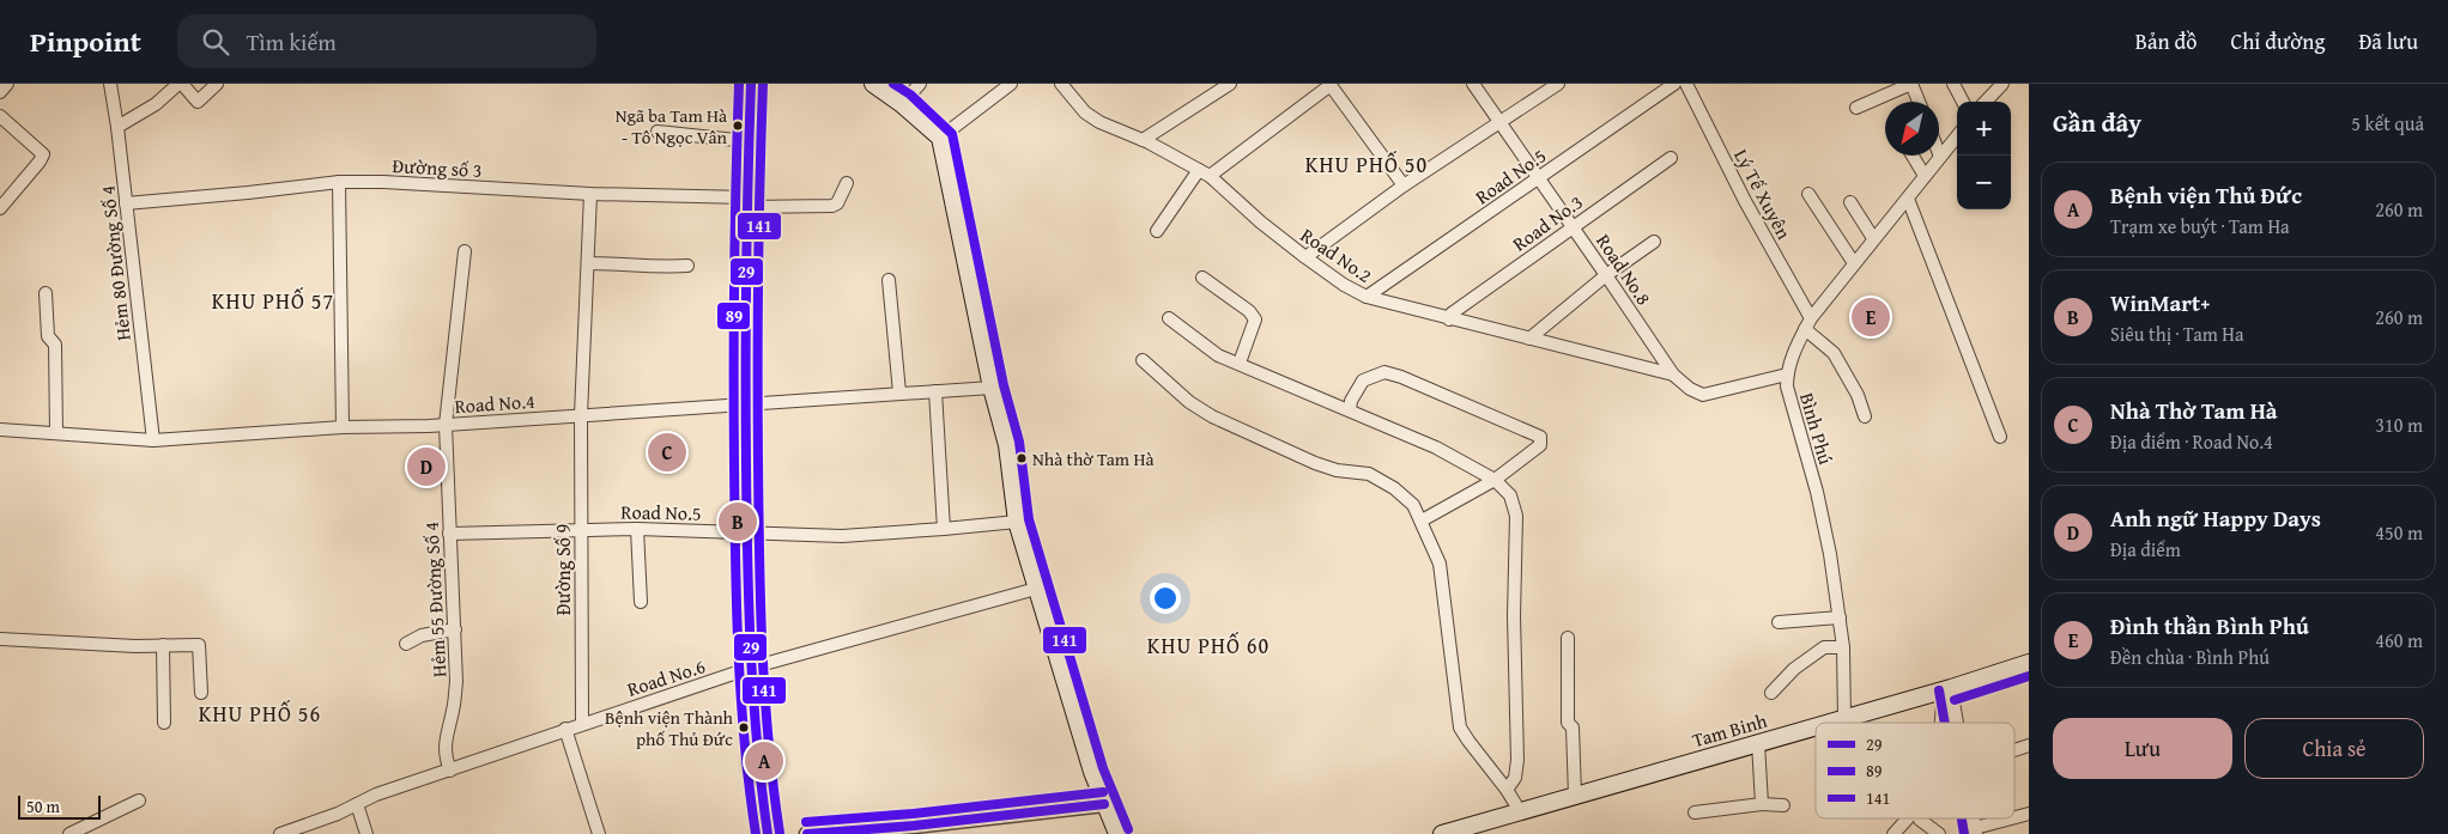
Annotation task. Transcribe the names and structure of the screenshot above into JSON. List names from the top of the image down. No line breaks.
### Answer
{"streets":{"main road":["Tam Binh"],"street":["Đường số 3","Road No.5","Lý Tế Xuyên","Road No.3","Road No.2","Hẻm 80 Đường Số 4","Road No.8","Road No.4","Bình Phú","Đường Số 9","Hẻm 55 Đường Số 4","Road No.6"]},"crossings":[["Đường số 3","Hẻm 80 Đường Số 4"],["Đường số 3","Đường Số 9"],["Road No.5","Road No.2"],["Road No.5","Road No.8"],["Road No.5","Đường Số 9"],["Road No.5","Hẻm 55 Đường Số 4"],["Lý Tế Xuyên","Bình Phú"],["Road No.3","Road No.2"],["Road No.3","Road No.8"],["Road No.2","Road No.8"],["Hẻm 80 Đường Số 4","Road No.4"],["Road No.8","Bình Phú"],["Road No.4","Đường Số 9"],["Road No.4","Hẻm 55 Đường Số 4"],["Bình Phú","Tam Binh"],["Đường Số 9","Road No.6"],["Hẻm 55 Đường Số 4","Road No.6"]],"districts":["KHU PHỐ 50","KHU PHỐ 57","KHU PHỐ 60","KHU PHỐ 56"],"places":["Ngã ba Tam Hà - Tô Ngọc Vân","Nhà thờ Tam Hà","Bệnh viện Thành phố Thủ Đức"],"lines":["transit line 29","transit line 89","transit line 141"],"legend":["29","89","141"],"scale_bar":"50 m","north":"bottom left","page":{"header":"Pinpoint","search":"Tìm kiếm","nav":["Bản đồ","Chỉ đường","Đã lưu"],"heading":["Gần đây","5 kết quả"],"map_buttons":["+","−"],"list":[{"mark":"A","name":"Bệnh viện Thủ Đức","note":"Trạm xe buýt · Tam Ha","value":"260 m"},{"mark":"B","name":"WinMart+","note":"Siêu thị · Tam Ha","value":"260 m"},{"mark":"C","name":"Nhà Thờ Tam Hà","note":"Địa điểm · Road No.4","value":"310 m"},{"mark":"D","name":"Anh ngữ Happy Days","note":"Địa điểm","value":"450 m"},{"mark":"E","name":"Đình thần Bình Phú","note":"Đền chùa · Bình Phú","value":"460 m"}],"pins":["E","C","D","B","A"],"buttons":["Lưu","Chia sẻ"],"scale":"50 m"}}
